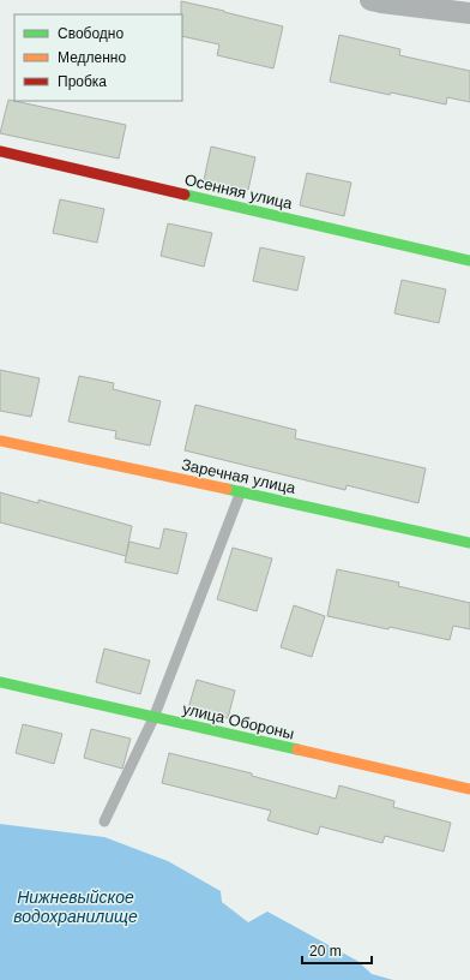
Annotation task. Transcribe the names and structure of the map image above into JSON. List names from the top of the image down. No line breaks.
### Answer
{"streets":{"street":["Осенняя улица","Заречная улица","улица Обороны"]},"water":["Нижневыйское водохранилище"],"legend":["Свободно","Медленно","Пробка"],"scale_bar":"20 m"}
